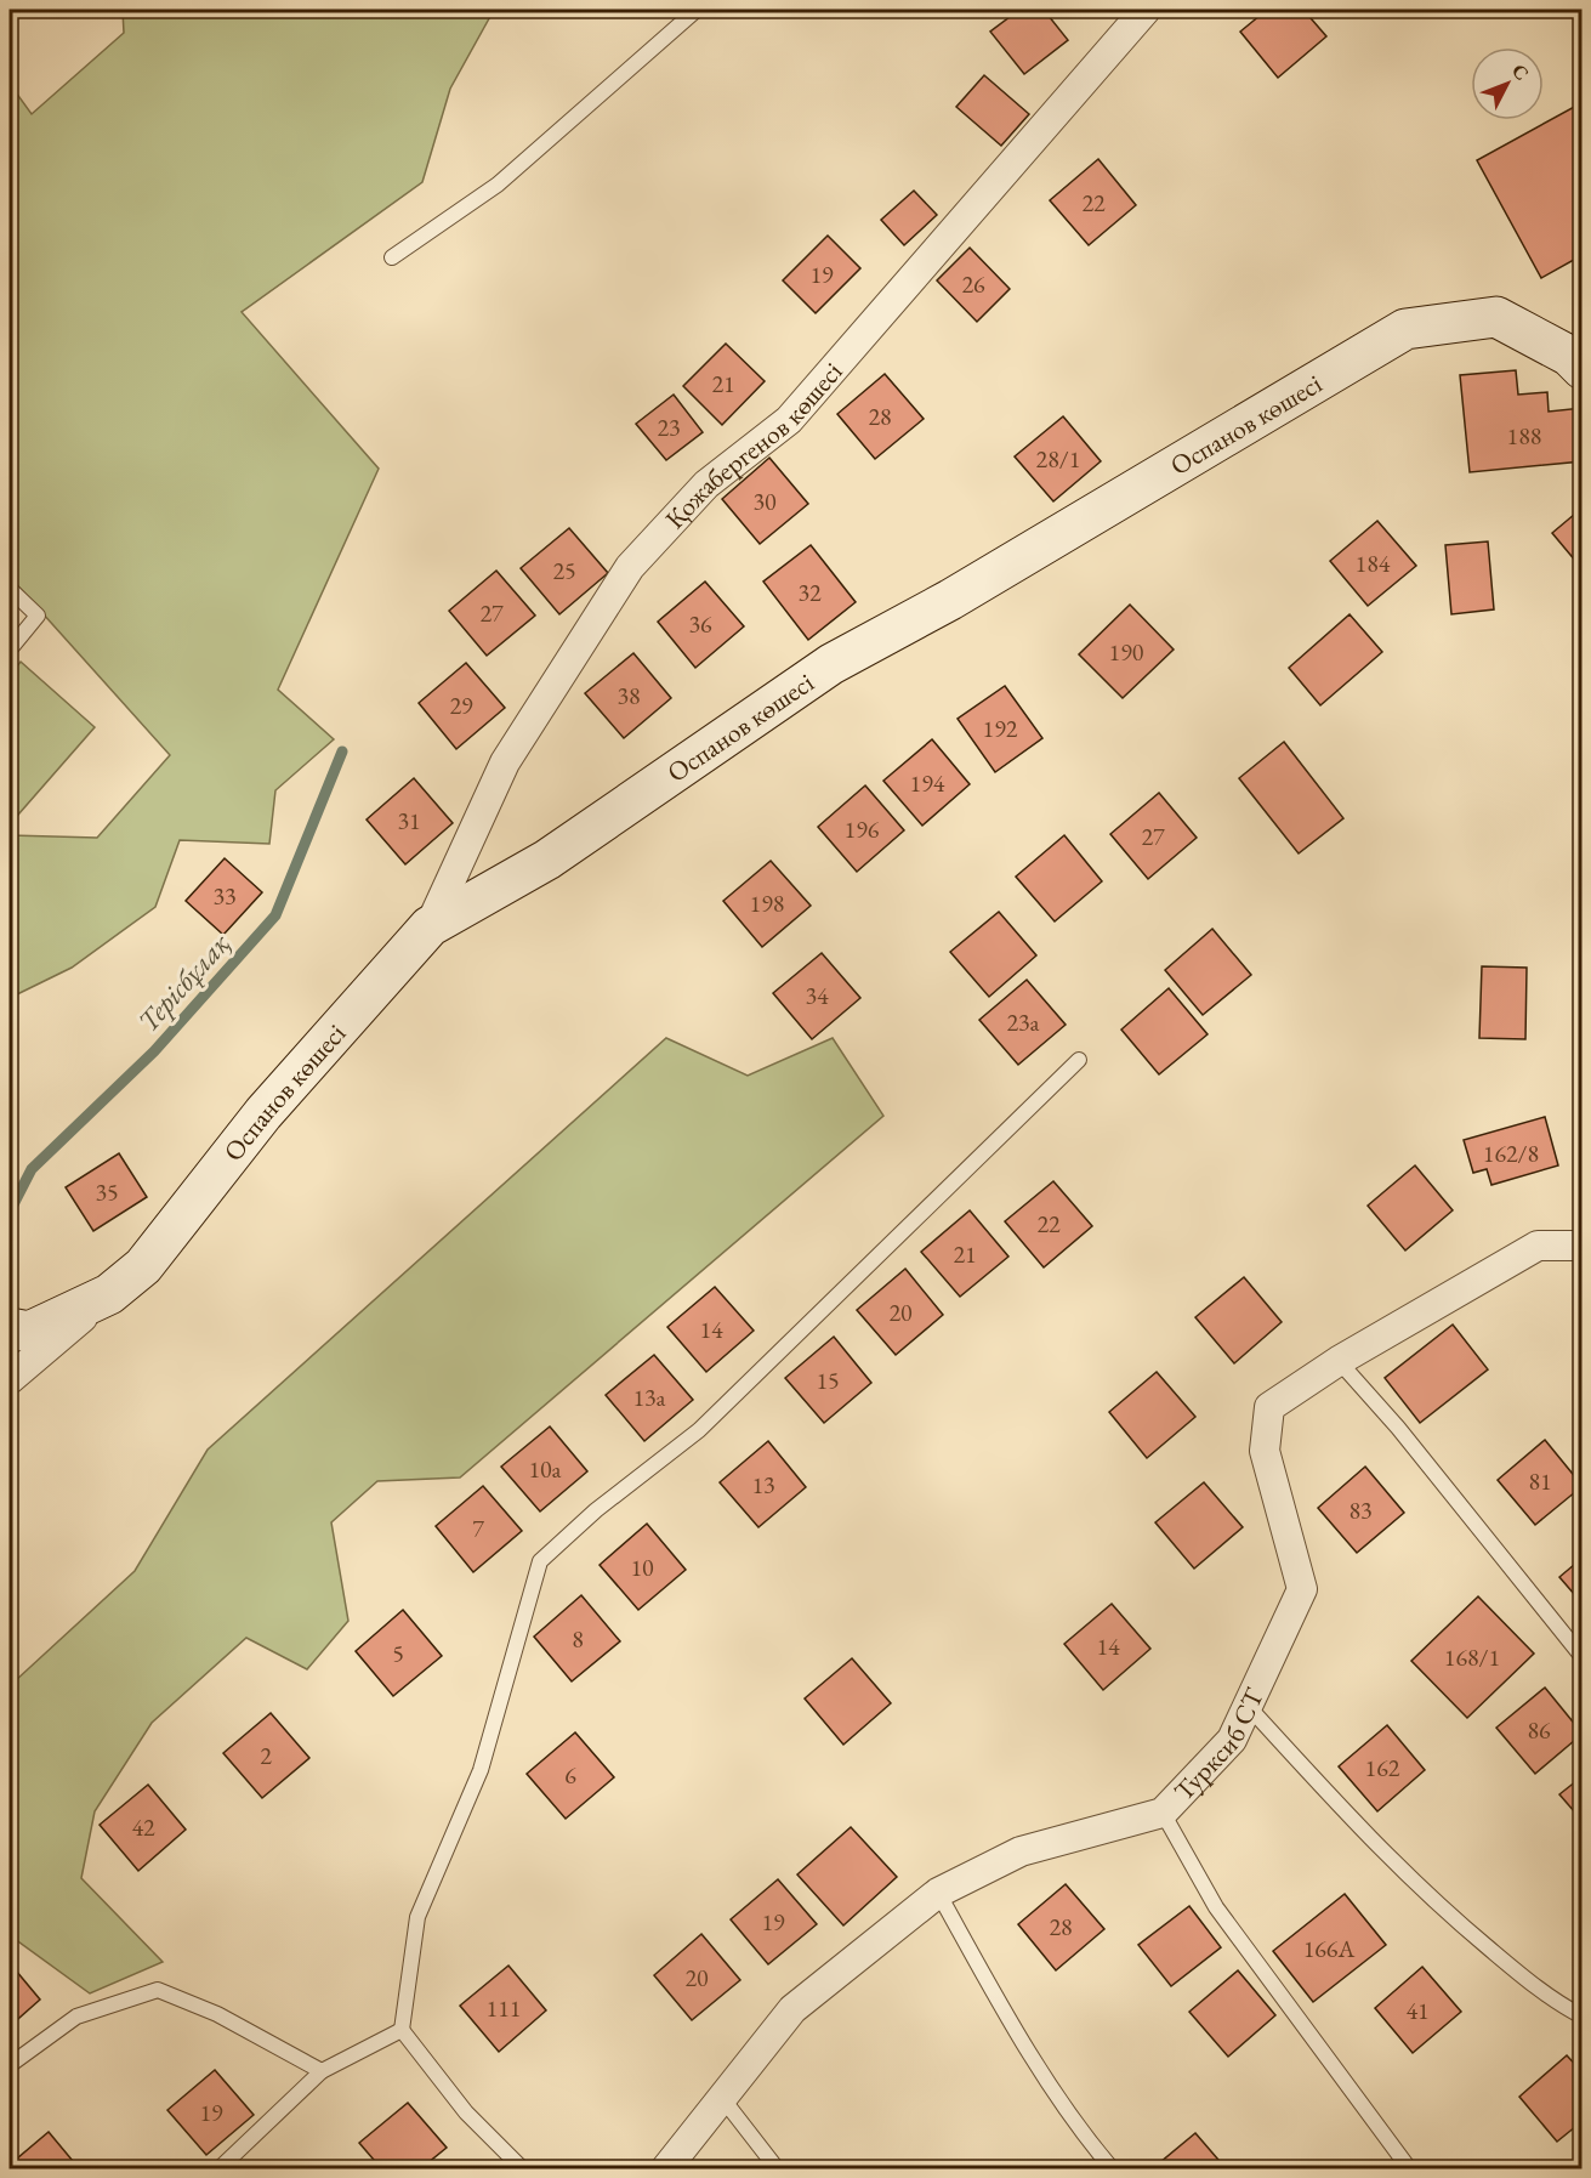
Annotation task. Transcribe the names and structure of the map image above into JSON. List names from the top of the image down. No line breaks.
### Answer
{"streets":{"street":["Оспанов көшесі","Қожабергенов көшесі","Турксиб СТ"]},"crossings":[["Оспанов көшесі","Қожабергенов көшесі"]],"water":["Терісбұлақ"],"house_numbers":["22","19","26","21","28","23","188","28/1","30","184","25","32","27","36","190","38","29","192","194","31","196","27","33","198","34","23а","162/8","35","22","21","20","14","15","13а","10а","81","13","83","7","10","8","14","5","168/1","86","2","162","6","42","19","28","166А","20","111","41","19"],"north":"top right"}
